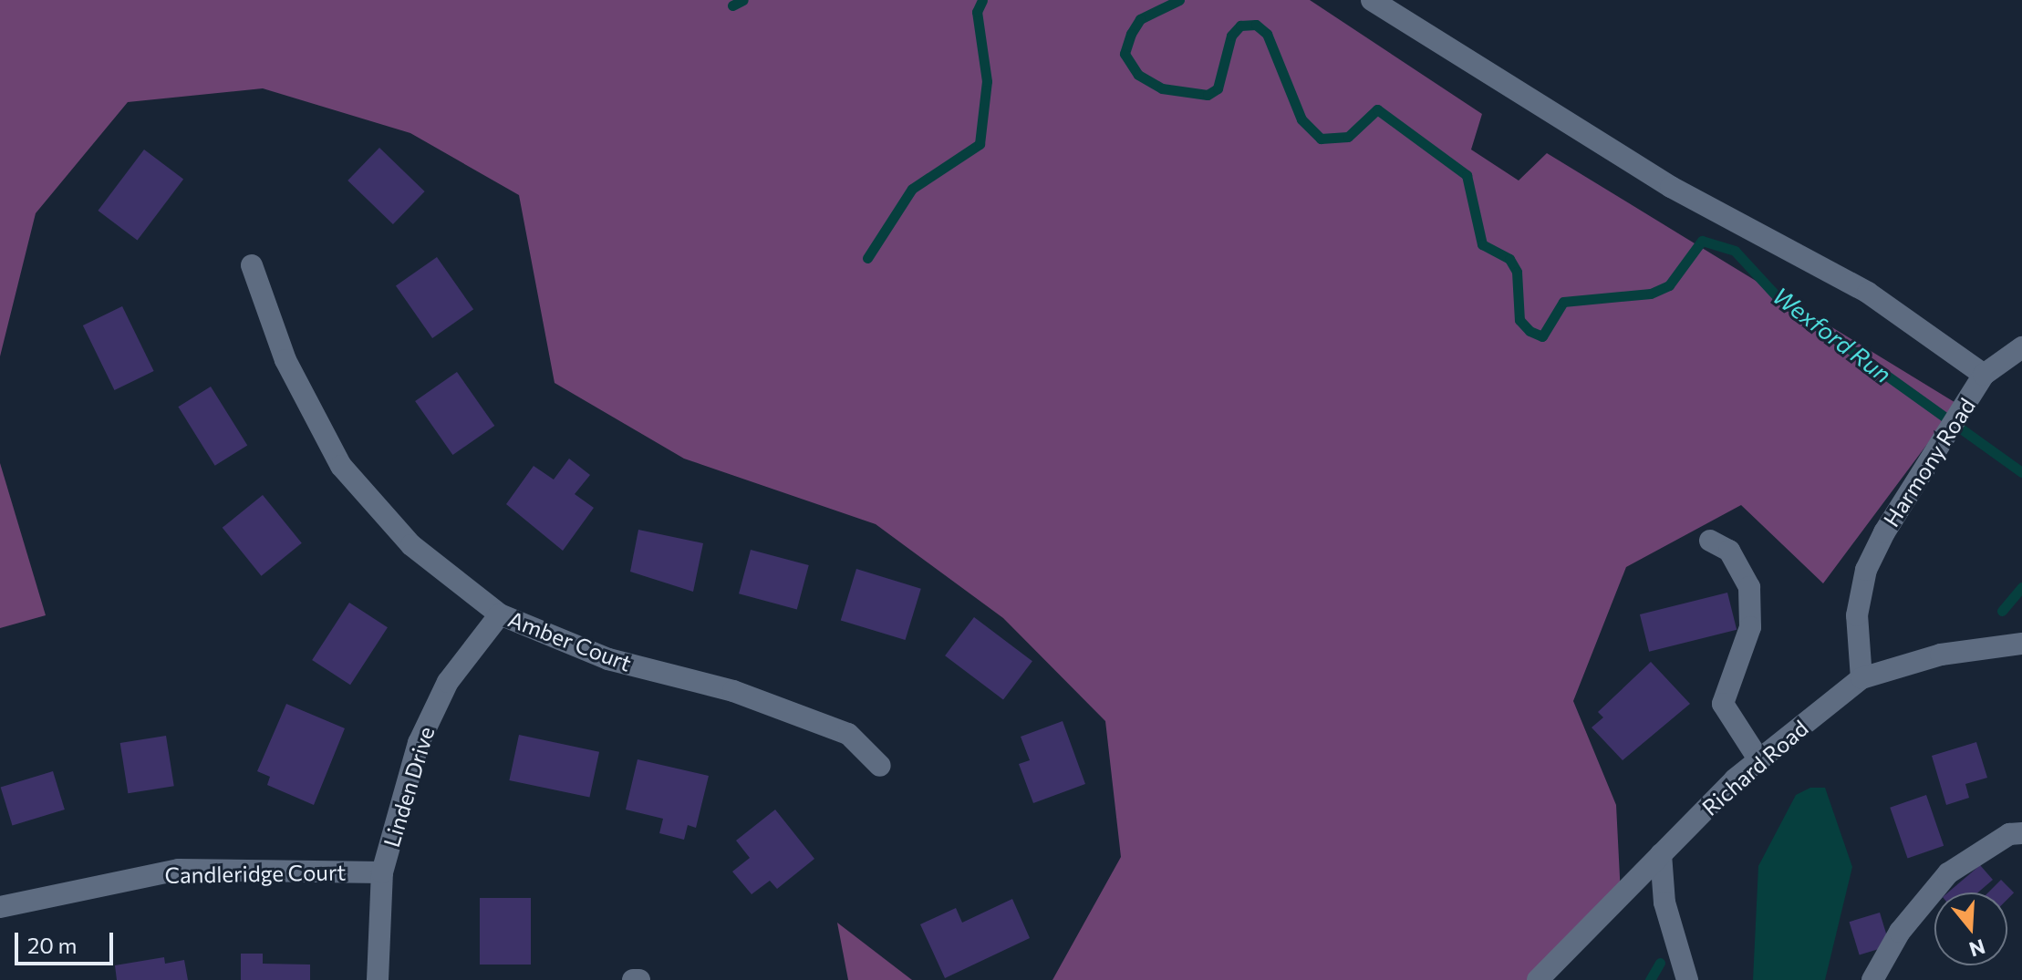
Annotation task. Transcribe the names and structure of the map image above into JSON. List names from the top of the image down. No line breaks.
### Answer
{"streets":{"street":["Harmony Road","Amber Court","Richard Road","Linden Drive","Candleridge Court"]},"crossings":[["Harmony Road","Richard Road"],["Amber Court","Linden Drive"],["Linden Drive","Candleridge Court"]],"water":["Wexford Run"],"scale_bar":"20 m","north":"bottom"}
